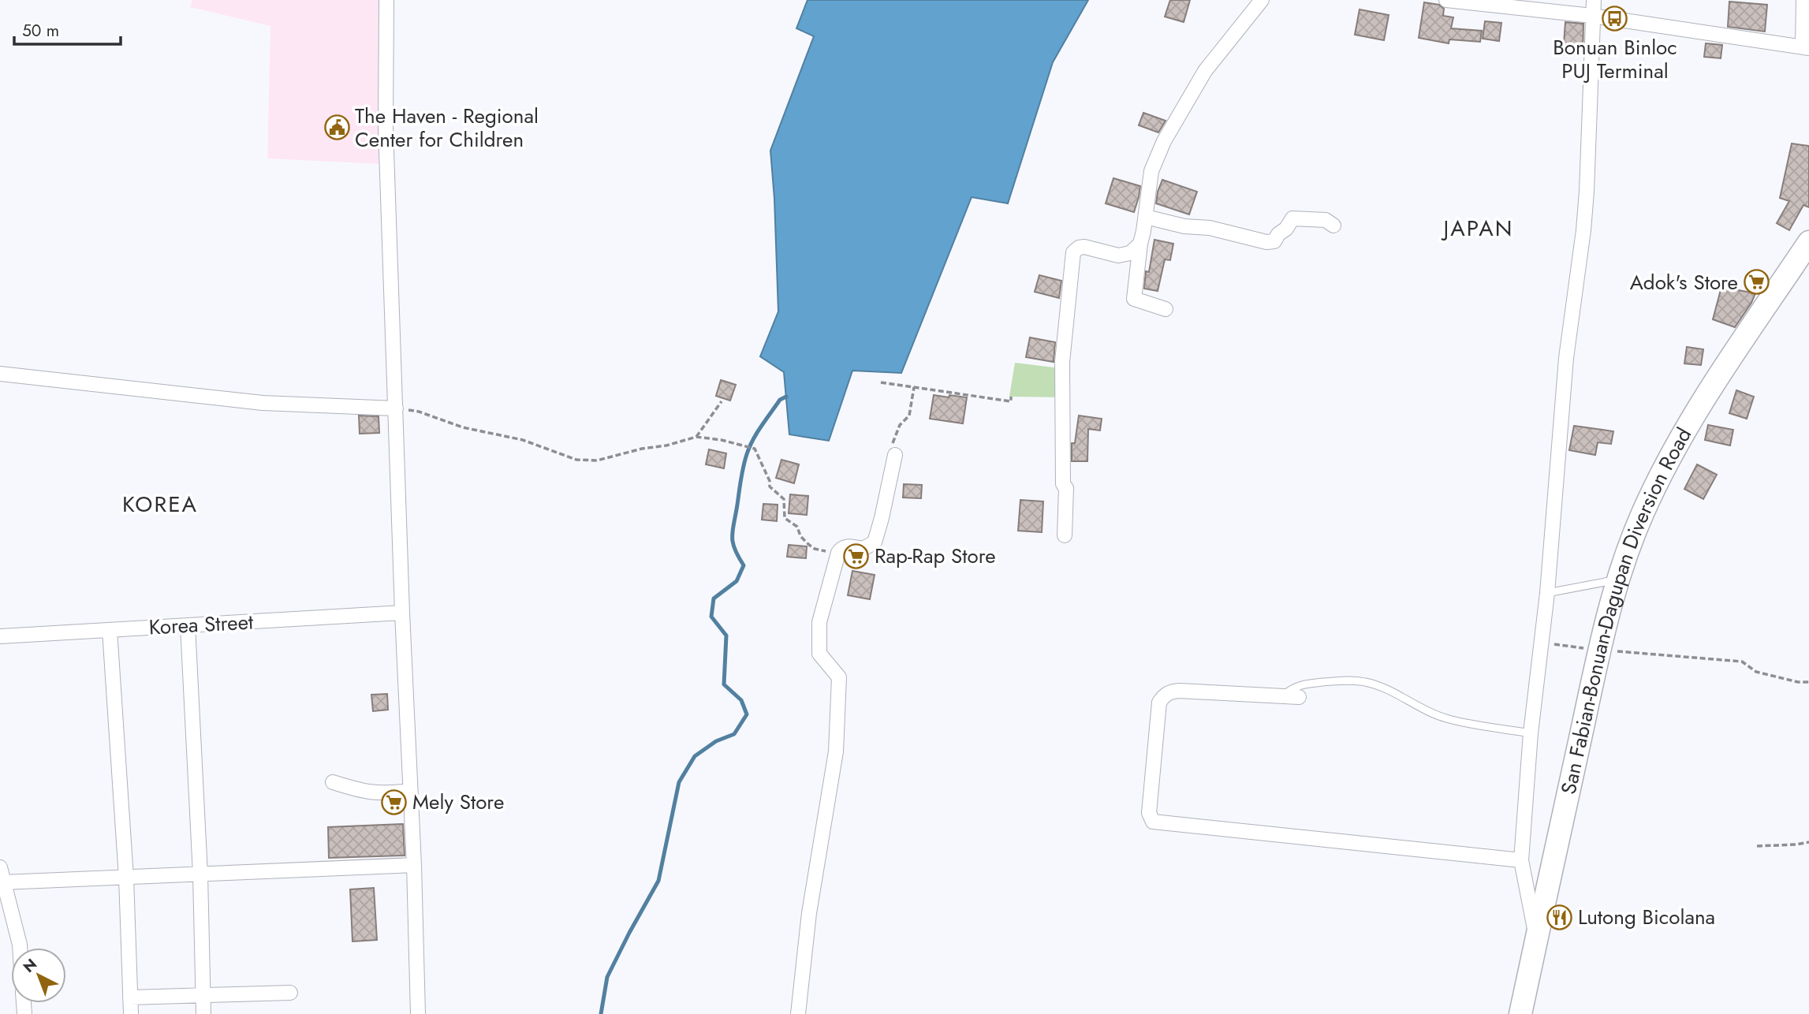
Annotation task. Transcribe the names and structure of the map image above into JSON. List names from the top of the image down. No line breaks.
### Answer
{"streets":{"main road":["San Fabian-Bonuan-Dagupan Diversion Road"],"street":["Korea Street"]},"districts":["JAPAN","KOREA"],"places":{"bus stop":["Bonuan Binloc PUJ Terminal"],"public building":["The Haven - Regional Center for Children"],"supermarket":["Adok's Store","Rap-Rap Store","Mely Store"],"restaurant":["Lutong Bicolana"]},"scale_bar":"50 m","north":"top left"}
